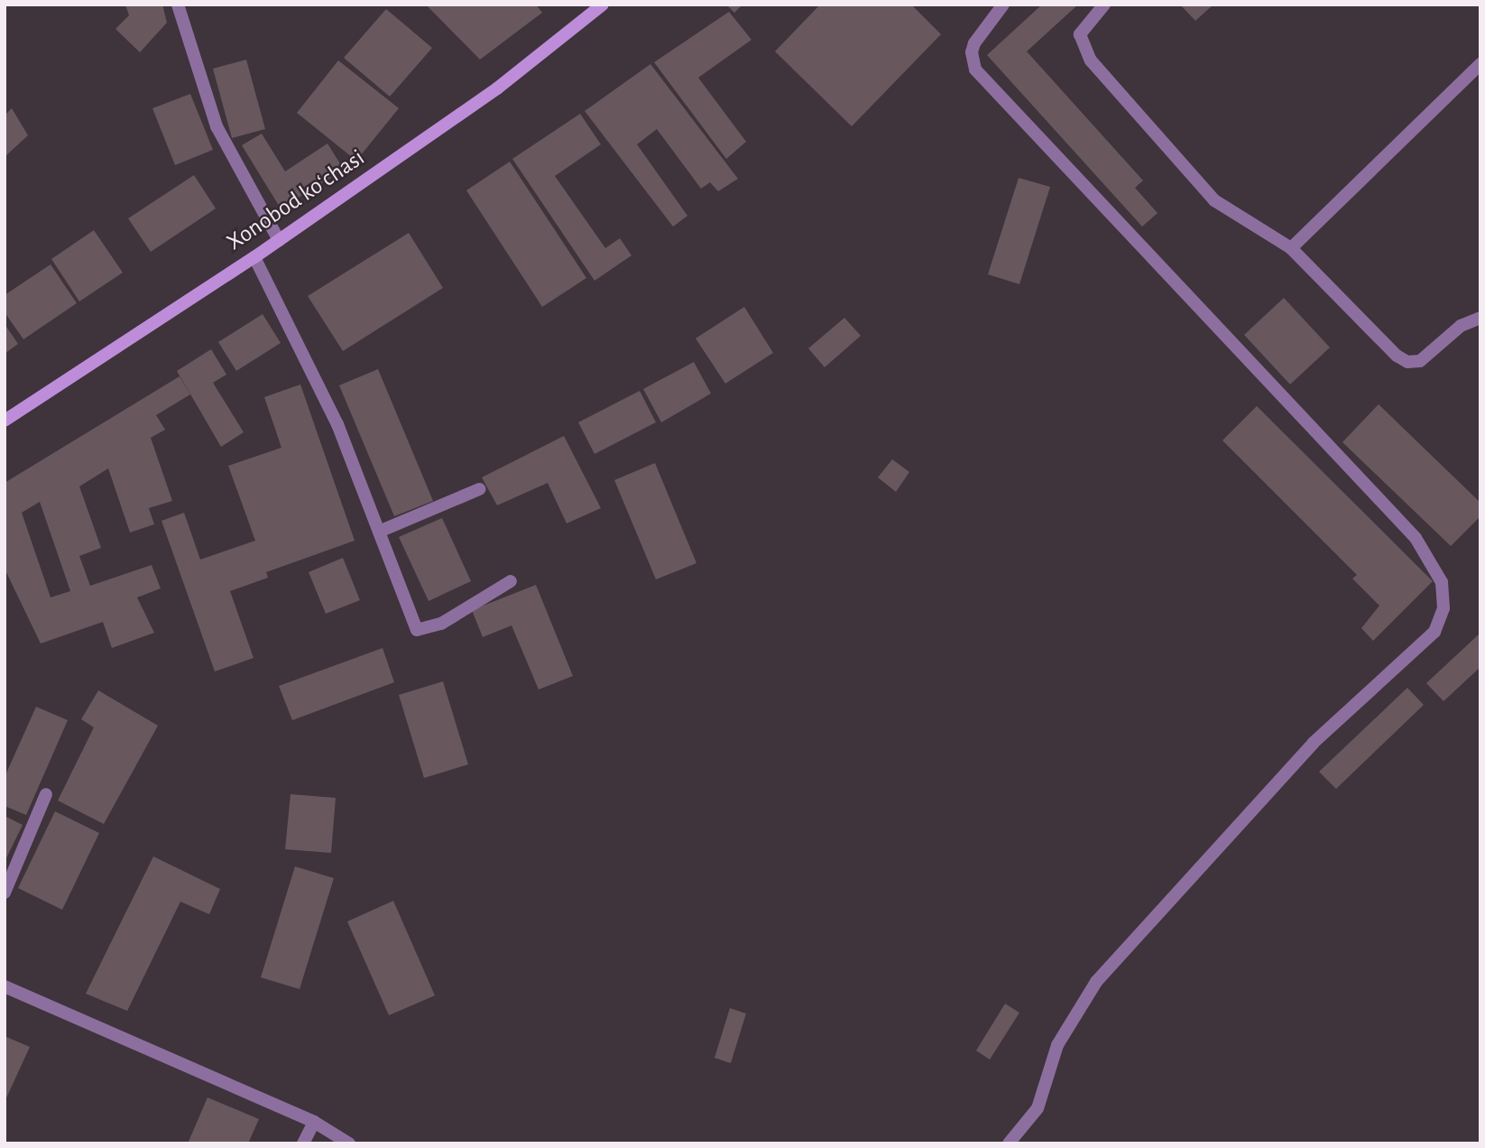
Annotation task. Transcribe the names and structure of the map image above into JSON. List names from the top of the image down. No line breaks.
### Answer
{"streets":{"main road":["Xonobod koʻchasi"]}}
